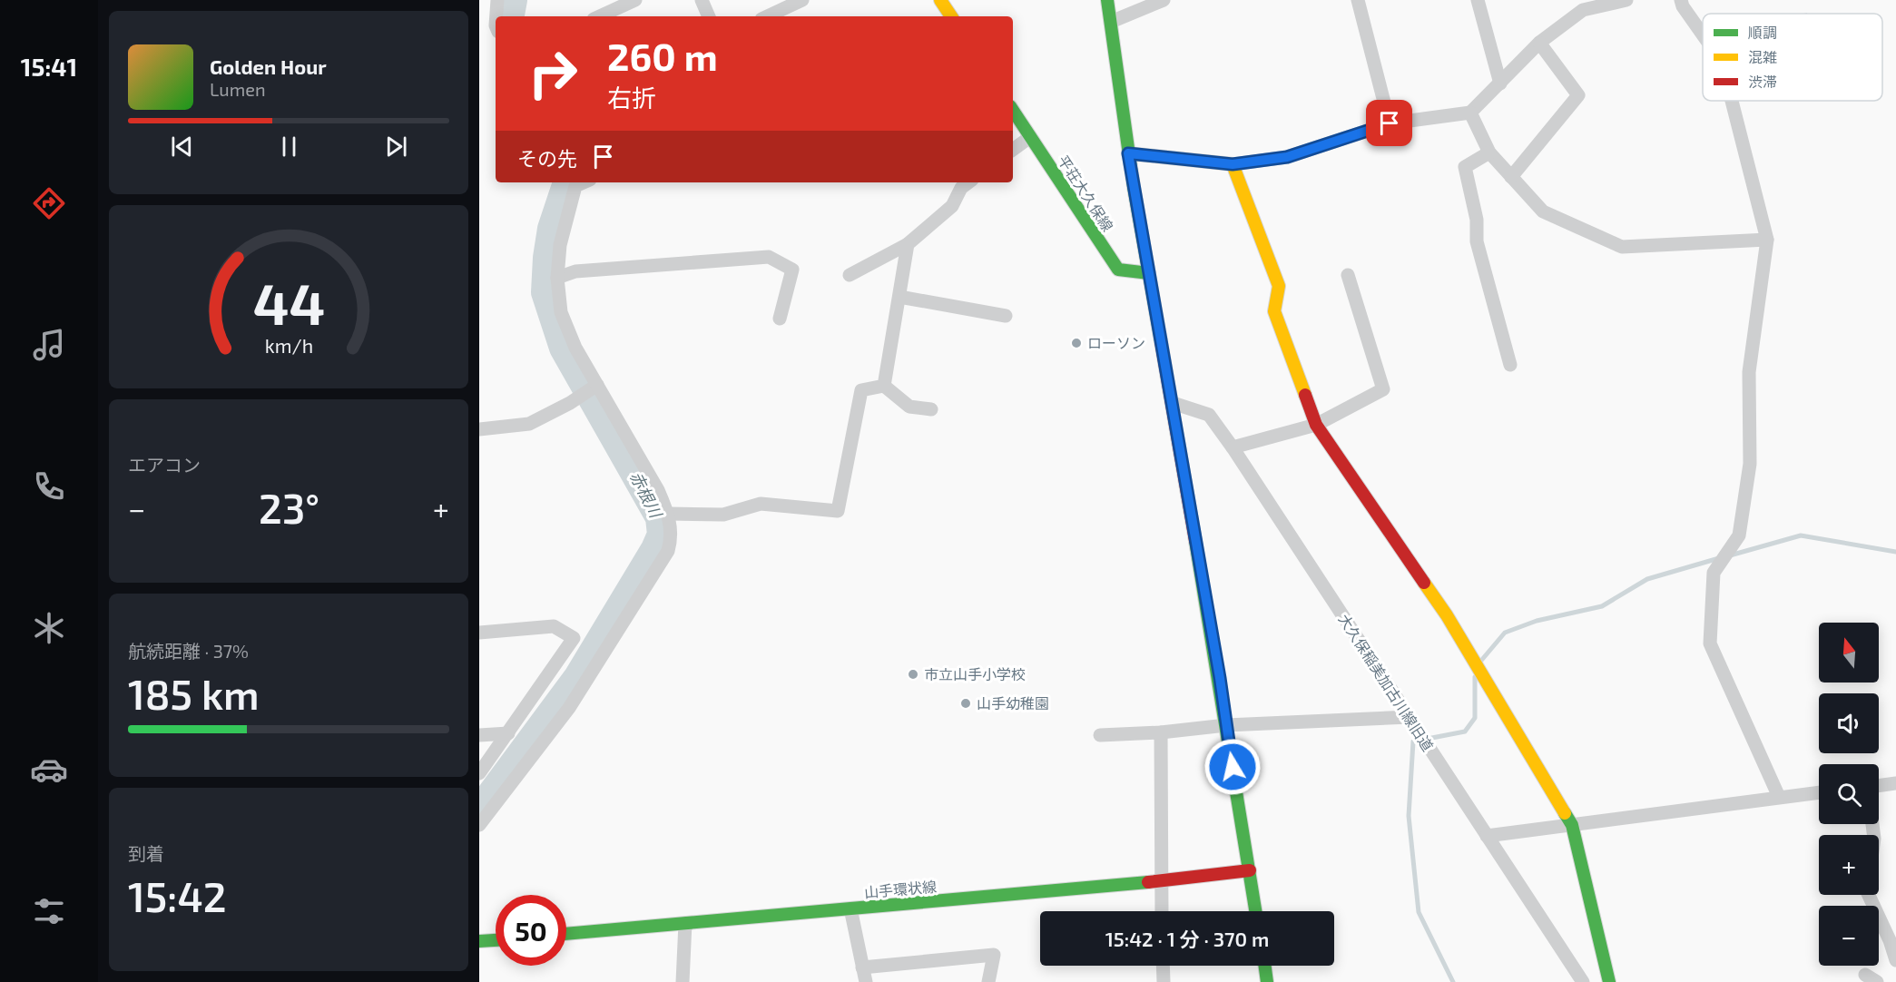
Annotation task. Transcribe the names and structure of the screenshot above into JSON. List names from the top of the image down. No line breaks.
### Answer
{"streets":{"street":["平荘大久保線","大久保稲美加古川線旧道","山手環状線"]},"water":["赤根川"],"places":["ローソン","市立山手小学校","山手幼稚園"],"legend":["順調","混雑","渋滞"],"north":"top","page":{"tabs":"15:41","turn":["260 m","右折"],"song":["Golden Hour","Lumen"],"then":"その先","tile":["エアコン",["航続距離 · 37%","185 km"],["到着","15:42"]],"heat":["−","23°","+"],"map_buttons":["+","−"],"limit":"50","trip":"15:42 · 1 分 · 370 m","gauge":["44","km/h"]}}
